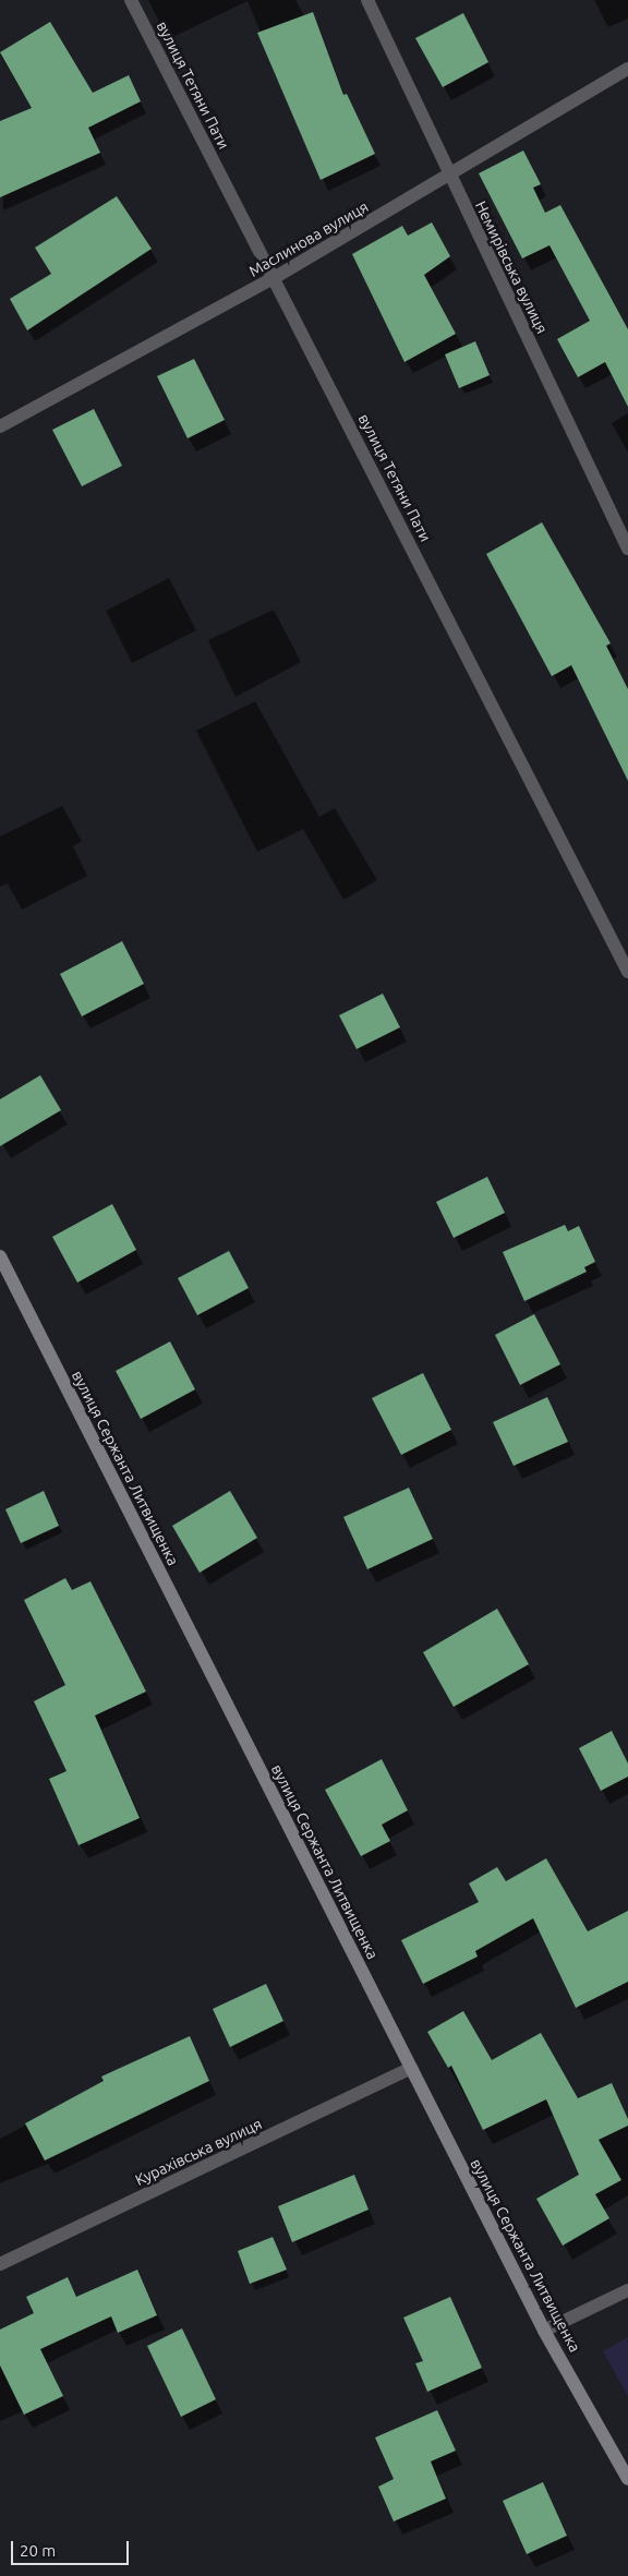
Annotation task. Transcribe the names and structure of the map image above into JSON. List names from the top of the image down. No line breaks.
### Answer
{"streets":{"main road":["вулиця Сержанта Литвищенка"],"street":["вулиця Тетяни Пати","Маслинова вулиця","Немирівська вулиця","Курахівська вулиця"]},"crossings":[["вулиця Тетяни Пати","Маслинова вулиця"],["Маслинова вулиця","Немирівська вулиця"],["вулиця Сержанта Литвищенка","Курахівська вулиця"]],"scale_bar":"20 m"}
